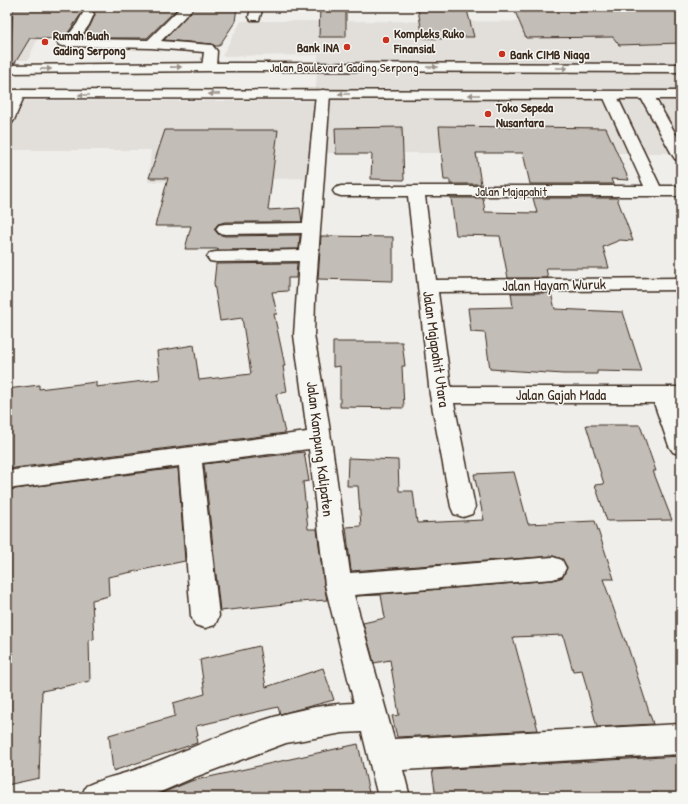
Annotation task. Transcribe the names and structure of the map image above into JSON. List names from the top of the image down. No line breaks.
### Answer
{"streets":{"street":["Jalan Boulevard Gading Serpong","Jalan Majapahit","Jalan Hayam Wuruk","Jalan Majapahit Utara","Jalan Gajah Mada","Jalan Kampung Kalipaten"]},"crossings":[["Jalan Boulevard Gading Serpong","Jalan Kampung Kalipaten"],["Jalan Majapahit","Jalan Majapahit Utara"],["Jalan Hayam Wuruk","Jalan Majapahit Utara"],["Jalan Majapahit Utara","Jalan Gajah Mada"]],"places":["Kompleks Ruko Finansial","Rumah Buah Gading Serpong","Bank INA","Bank CIMB Niaga","Toko Sepeda Nusantara"]}
